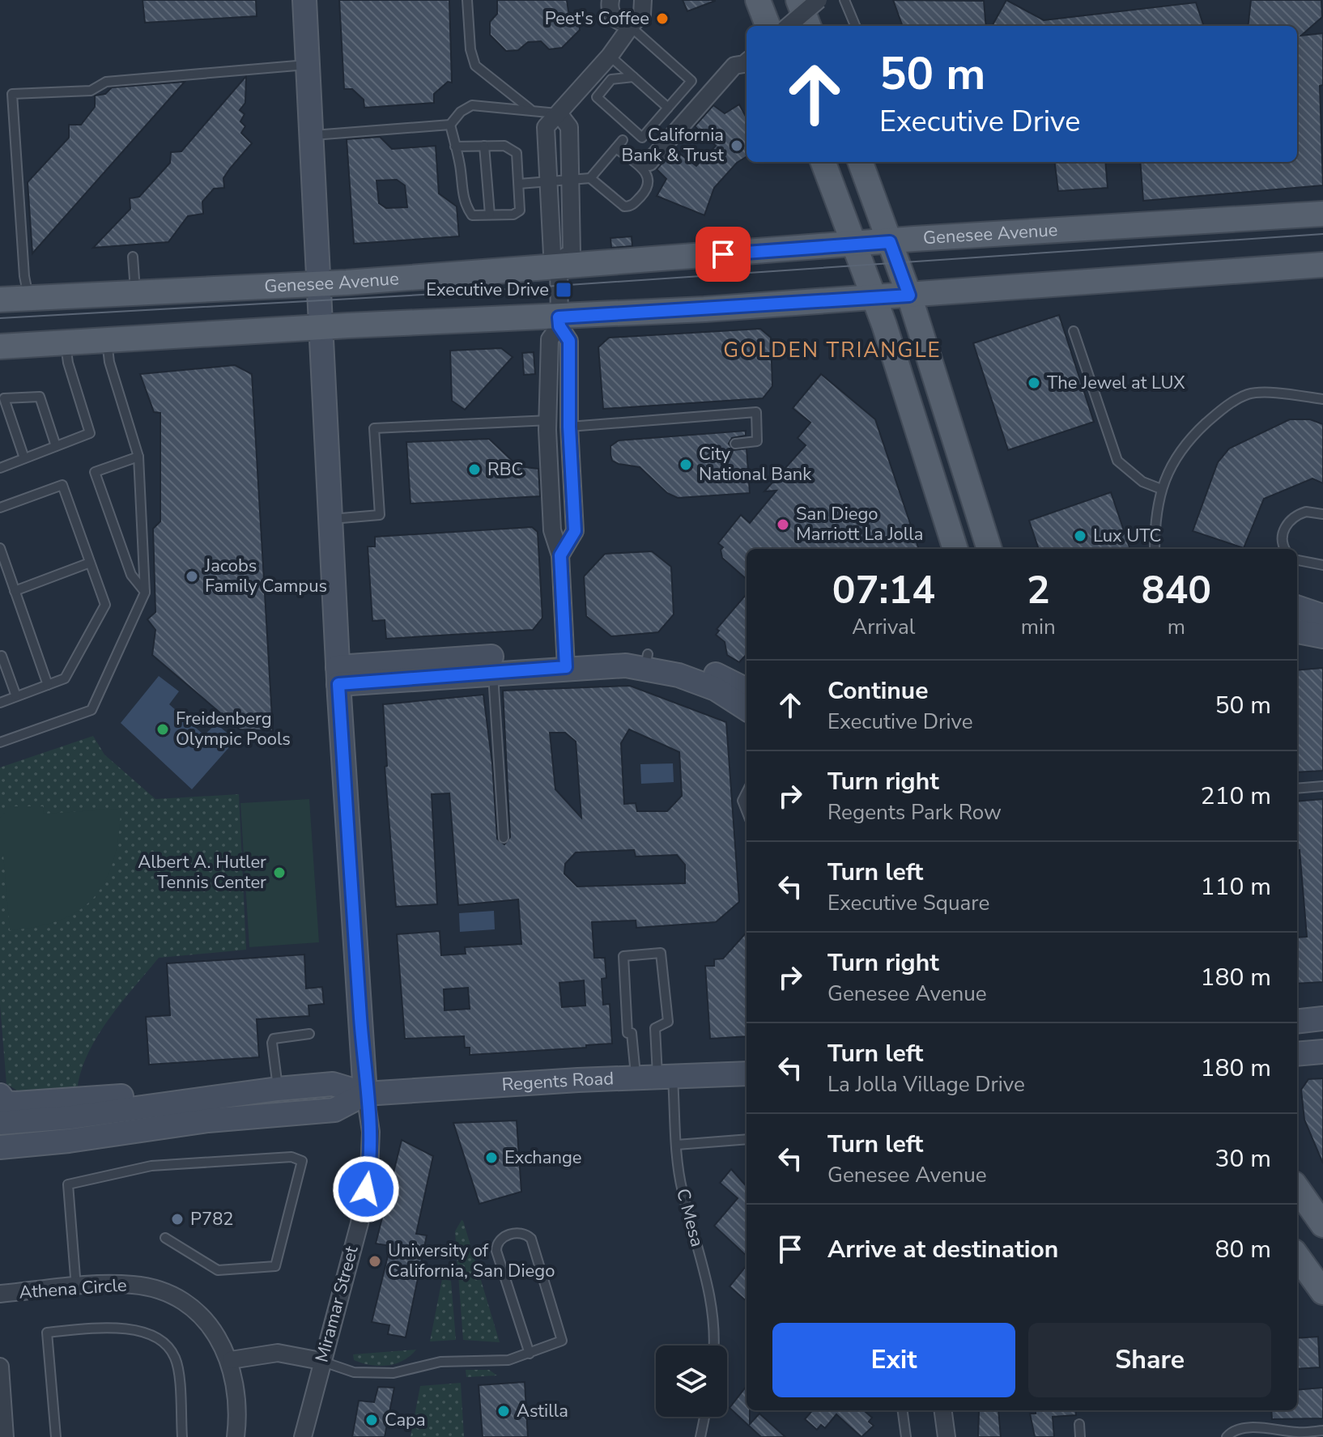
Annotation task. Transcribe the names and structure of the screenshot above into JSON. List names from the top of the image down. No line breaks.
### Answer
{"streets":{"main road":["Genesee Avenue"],"street":["Regents Road","Athena Circle","Miramar Street"],"lane":["C Mesa"]},"crossings":[["Regents Road","C Mesa"],["Regents Road","Miramar Street"]],"districts":["GOLDEN TRIANGLE"],"places":{"other":["Peet's Coffee","California Bank & Trust","The Jewel at LUX","City National Bank","RBC","San Diego Marriott La Jolla","Lux UTC","Jacobs Family Campus","Freidenberg Olympic Pools","Albert A. Hutler Tennis Center","Exchange","P782","University of California, San Diego","Astilla","Capa"],"transit":["Executive Drive"]},"page":{"turn":["50 m","Executive Drive"],"eta":["07:14","Arrival","2","min","840","m"],"list":[{"name":"Continue","note":"Executive Drive","value":"50 m"},{"name":"Turn right","note":"Regents Park Row","value":"210 m"},{"name":"Turn left","note":"Executive Square","value":"110 m"},{"name":"Turn right","note":"Genesee Avenue","value":"180 m"},{"name":"Turn left","note":"La Jolla Village Drive","value":"180 m"},{"name":"Turn left","note":"Genesee Avenue","value":"30 m"},{"name":"Arrive at destination","value":"80 m"}],"buttons":["Exit","Share"]}}
